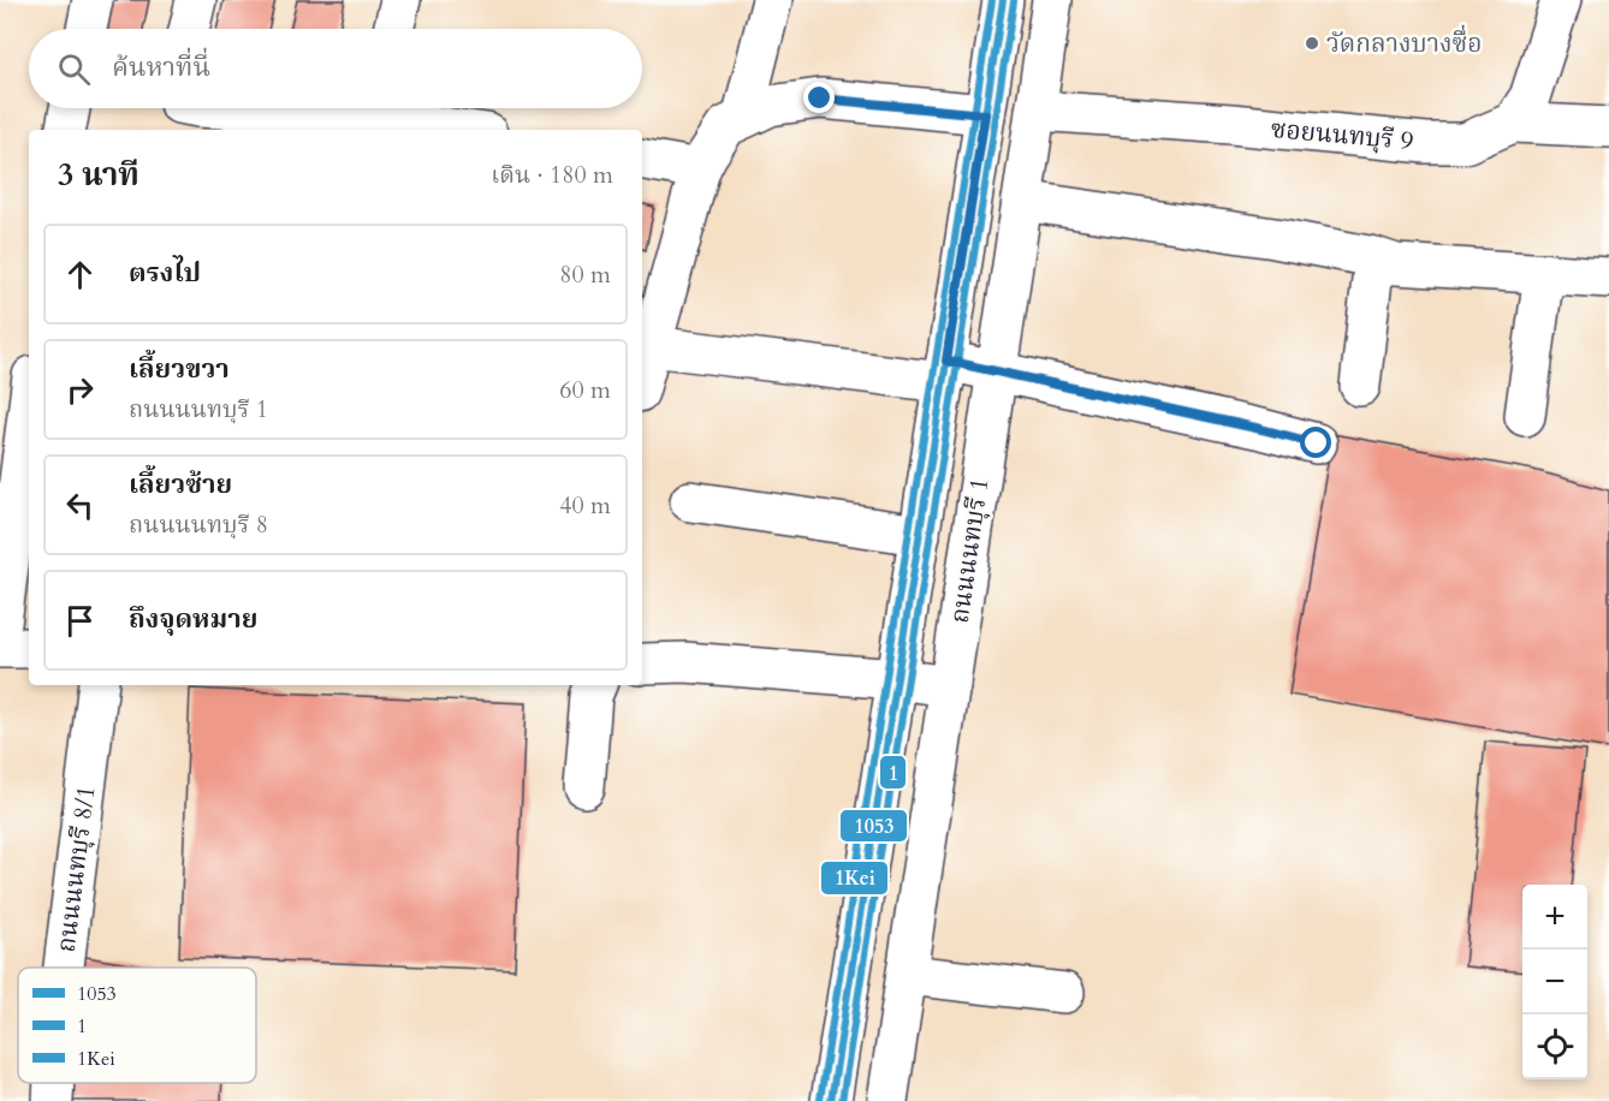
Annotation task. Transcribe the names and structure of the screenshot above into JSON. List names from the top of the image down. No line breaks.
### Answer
{"streets":{"street":["ซอยนนทบุรี 9","ถนนนนทบุรี 1","ถนนนนทบุรี 8/1"]},"crossings":[["ซอยนนทบุรี 9","ถนนนนทบุรี 1"]],"places":["วัดกลางบางซื่อ"],"lines":["transit line 1053","transit line 1Kei","transit line 1"],"legend":["1053","1","1Kei"],"page":{"search":"ค้นหาที่นี่","heading":["3 นาที","เดิน · 180 m"],"list":[["ตรงไป","80 m"],["เลี้ยวขวา","ถนนนนทบุรี 1","60 m"],["เลี้ยวซ้าย","ถนนนนทบุรี 8","40 m"],"ถึงจุดหมาย"],"map_buttons":["+","−"]}}
